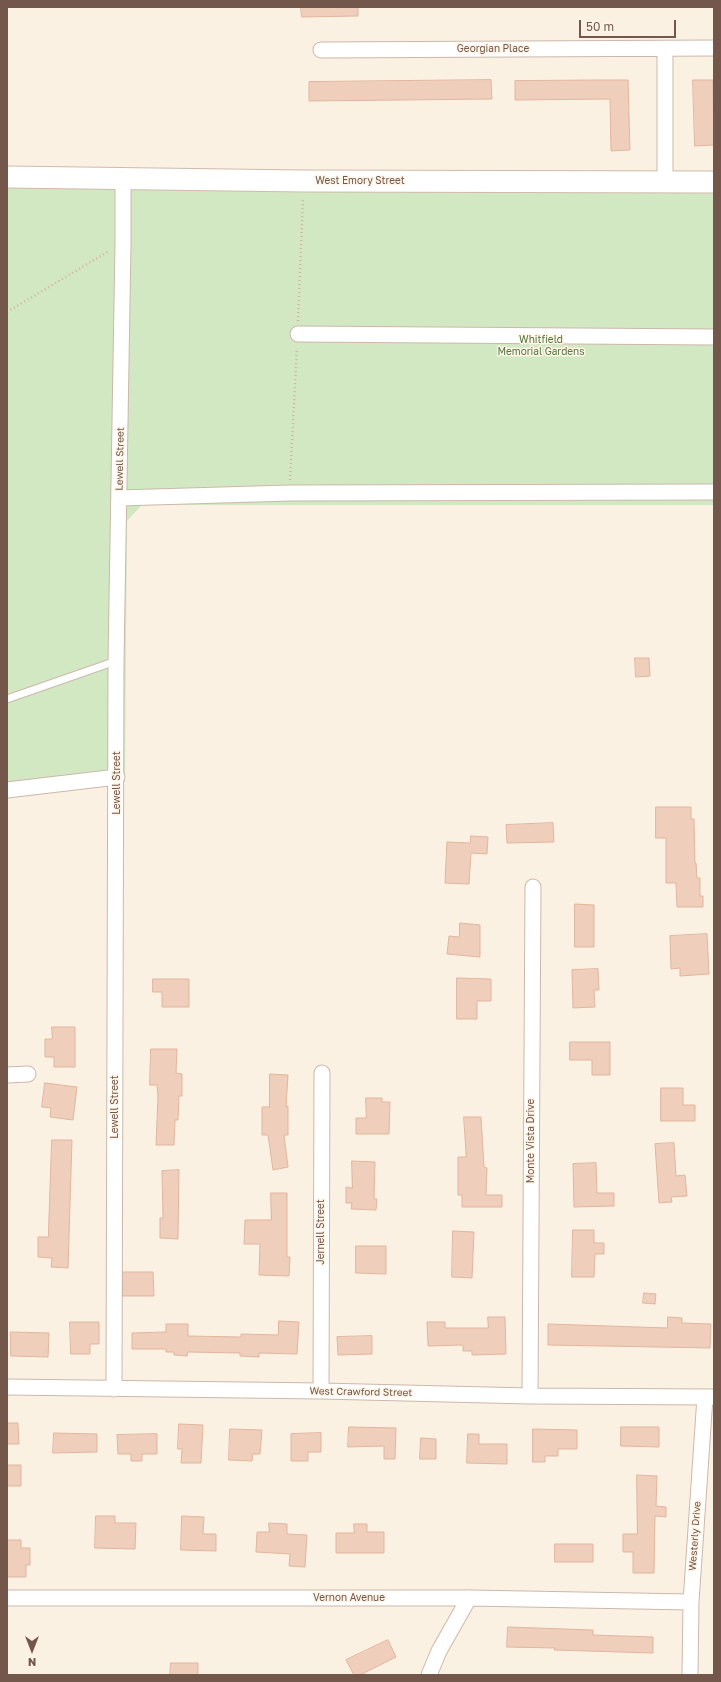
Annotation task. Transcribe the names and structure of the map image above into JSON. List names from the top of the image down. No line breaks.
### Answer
{"streets":{"street":["Georgian Place","West Emory Street","Lewell Street","Monte Vista Drive","Jernell Street","West Crawford Street","Westerly Drive","Vernon Avenue"]},"crossings":[["West Emory Street","Lewell Street"],["Lewell Street","West Crawford Street"],["Monte Vista Drive","West Crawford Street"],["Jernell Street","West Crawford Street"],["West Crawford Street","Westerly Drive"],["Westerly Drive","Vernon Avenue"]],"parks":["Whitfield Memorial Gardens"],"scale_bar":"50 m","north":"bottom"}
